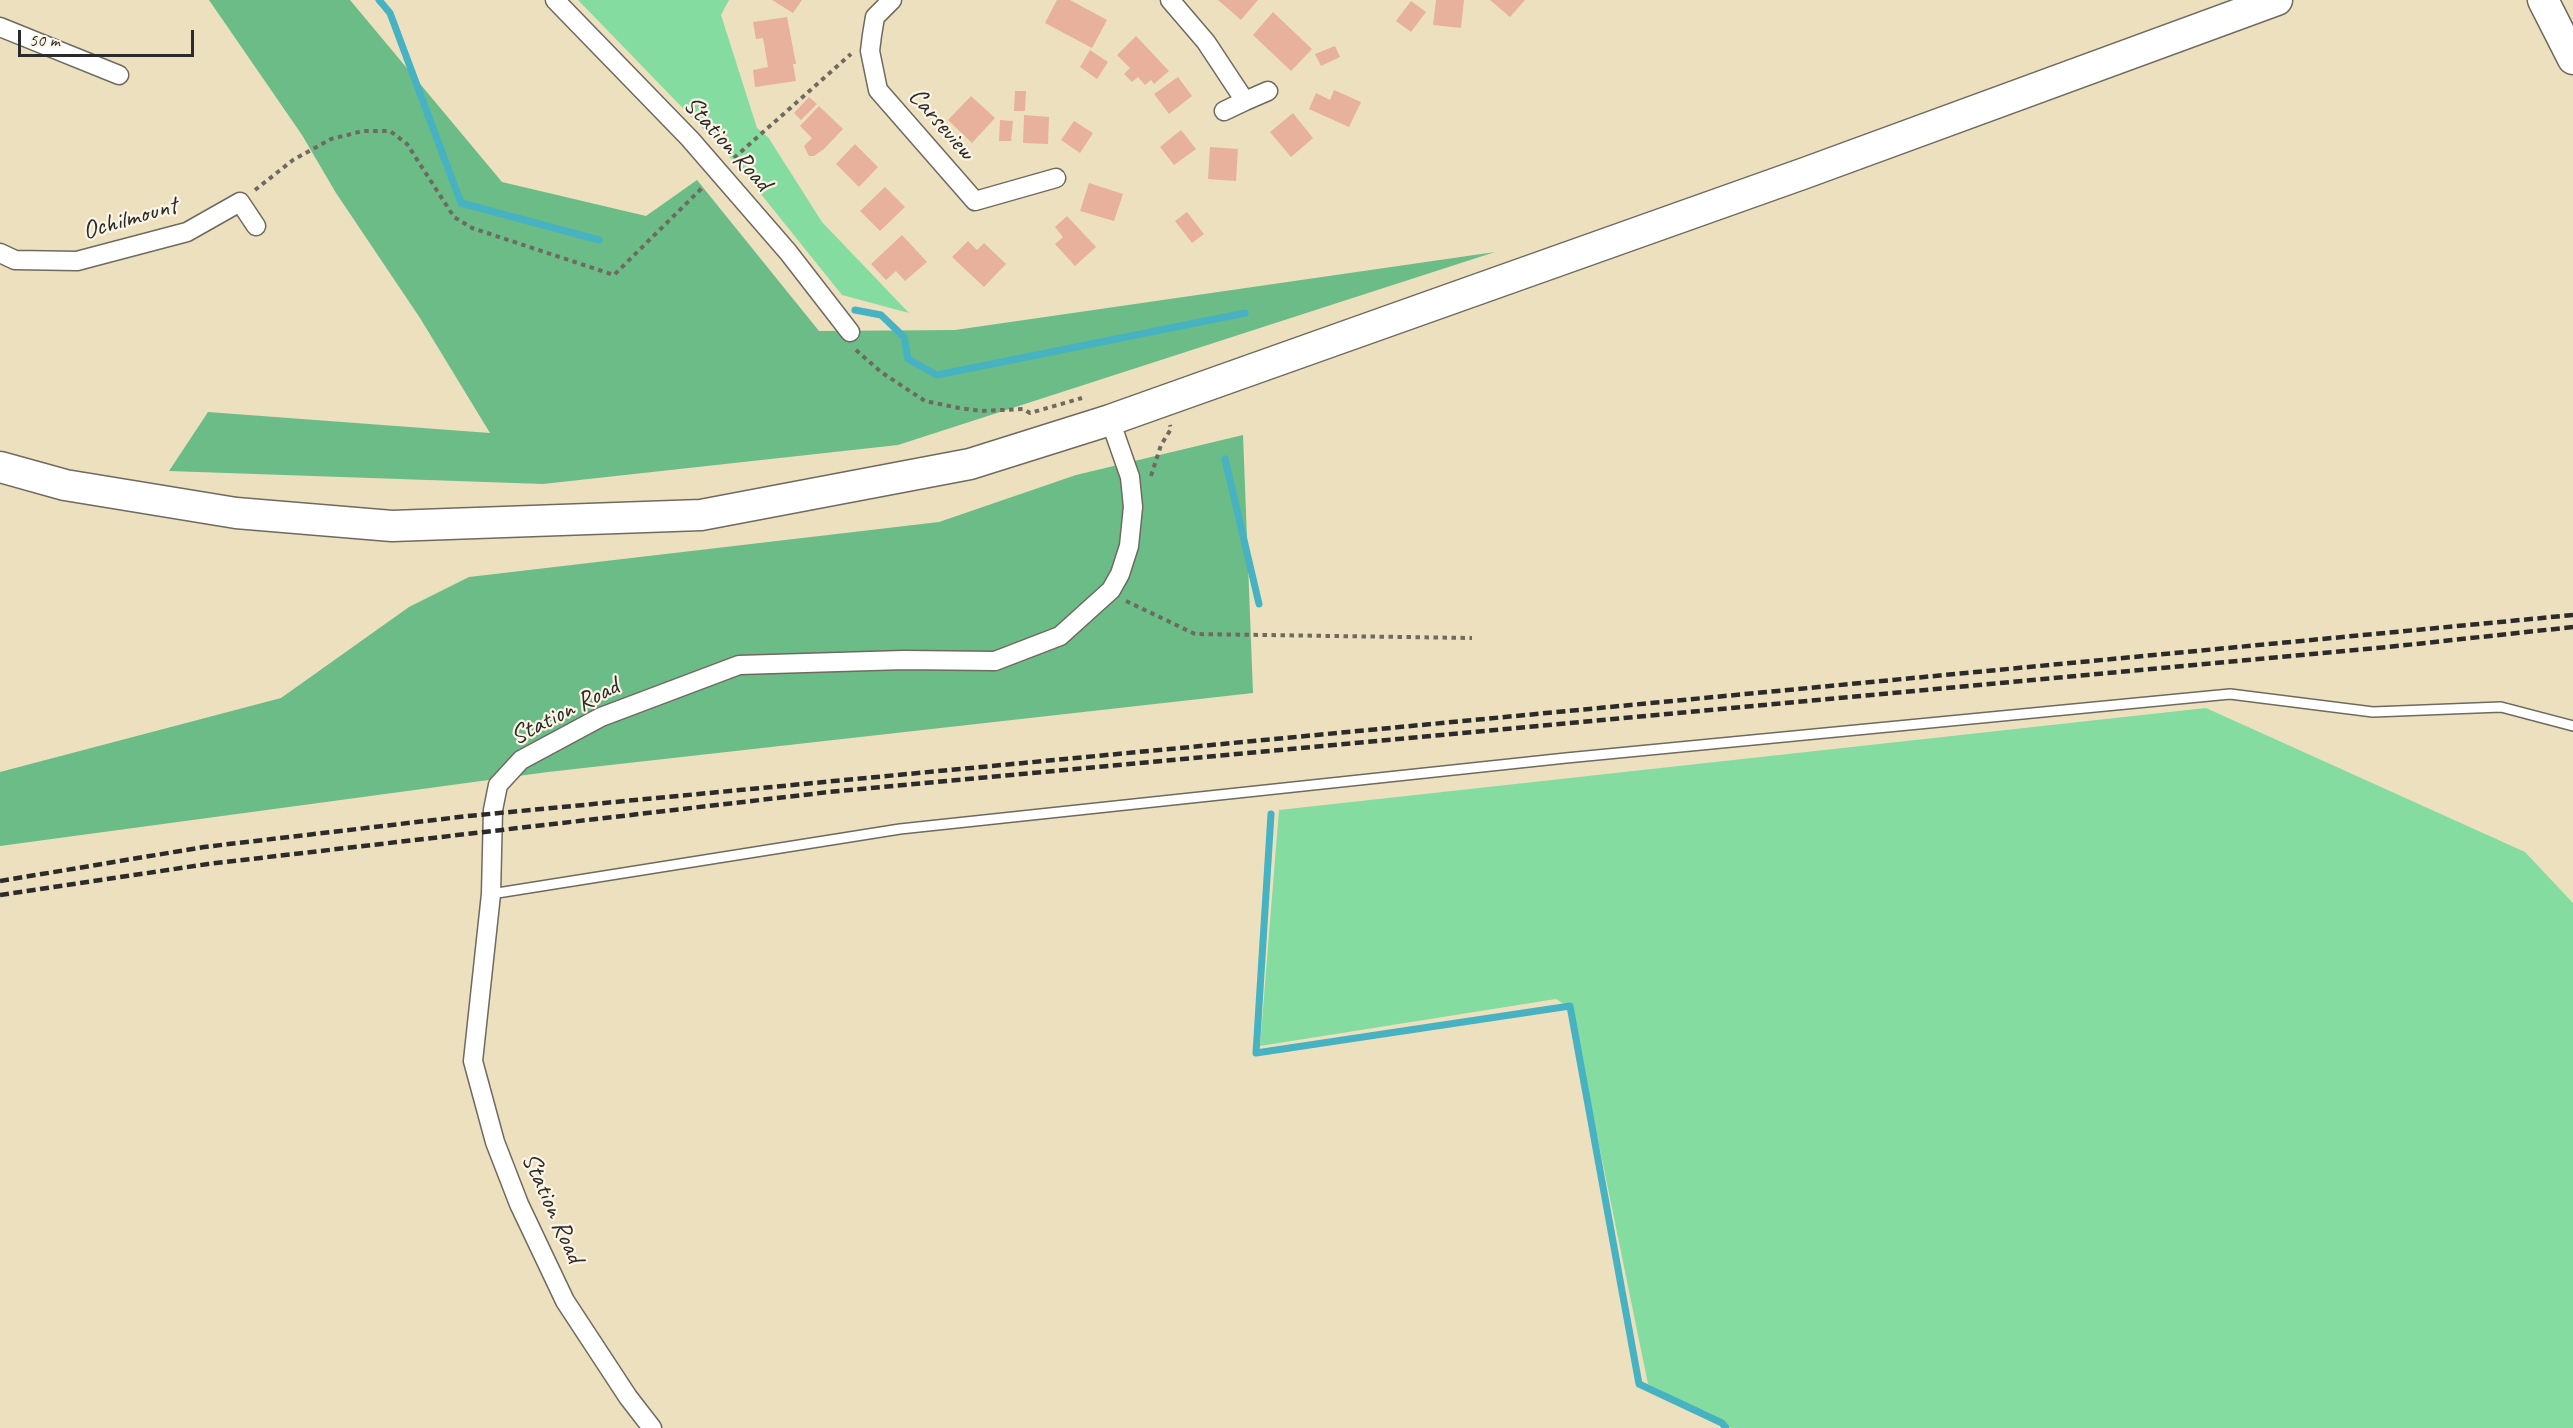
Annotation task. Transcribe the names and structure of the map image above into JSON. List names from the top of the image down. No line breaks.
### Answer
{"streets":{"street":["Carseview","Station Road","Ochilmount"]},"scale_bar":"50 m"}
